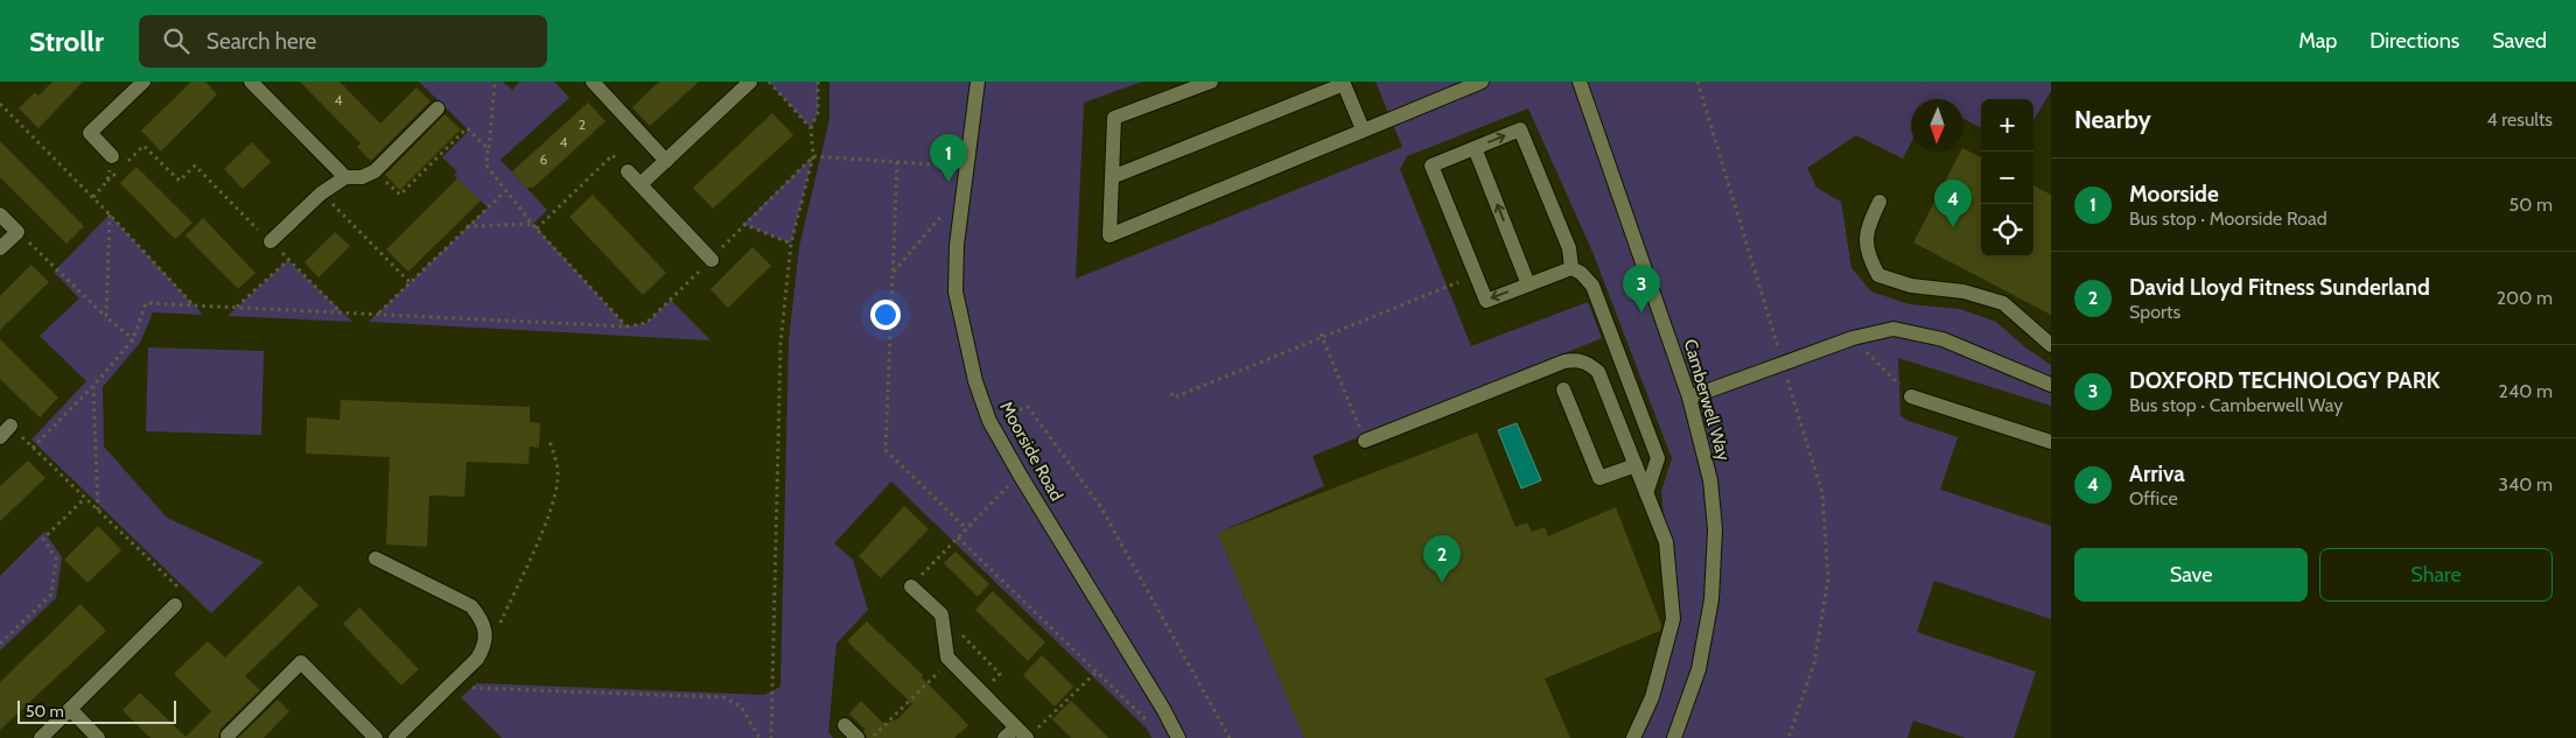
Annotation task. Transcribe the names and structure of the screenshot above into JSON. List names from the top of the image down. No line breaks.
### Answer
{"streets":{"street":["Camberwell Way","Moorside Road"]},"house_numbers":["4","2","4","6"],"scale_bar":"50 m","north":"bottom","page":{"header":"Strollr","search":"Search here","nav":["Map","Directions","Saved"],"heading":["Nearby","4 results"],"map_buttons":["+","−"],"pins":["1","4","3","2"],"list":[{"mark":"1","name":"Moorside","note":"Bus stop · Moorside Road","value":"50 m"},{"mark":"2","name":"David Lloyd Fitness Sunderland","note":"Sports","value":"200 m"},{"mark":"3","name":"DOXFORD TECHNOLOGY PARK","note":"Bus stop · Camberwell Way","value":"240 m"},{"mark":"4","name":"Arriva","note":"Office","value":"340 m"}],"buttons":["Save","Share"],"scale":"50 m"}}
